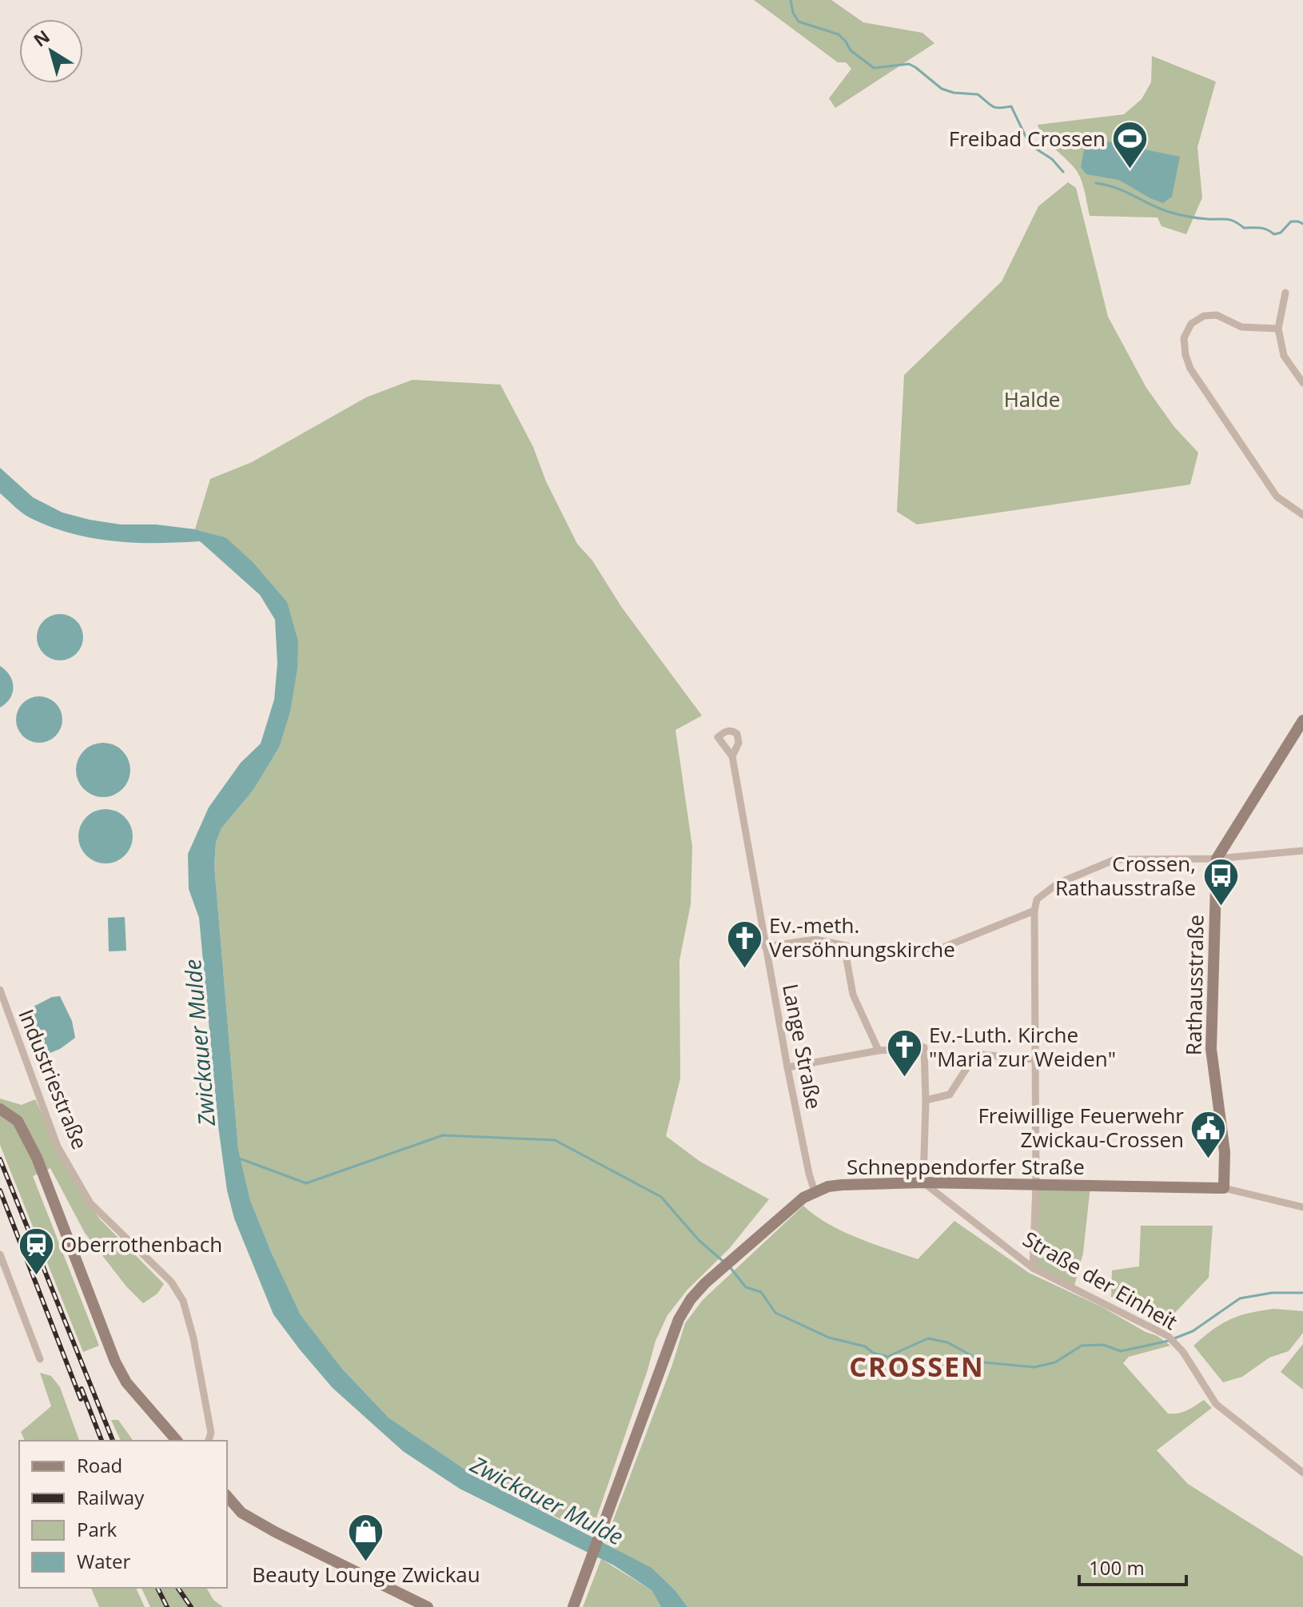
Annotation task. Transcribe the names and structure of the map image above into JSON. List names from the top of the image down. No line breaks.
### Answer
{"streets":{"street":["Rathausstraße","Lange Straße","Industriestraße","Schneppendorfer Straße","Straße der Einheit"]},"crossings":[["Rathausstraße","Schneppendorfer Straße"],["Lange Straße","Schneppendorfer Straße"],["Schneppendorfer Straße","Straße der Einheit"]],"districts":["CROSSEN"],"water":["Zwickauer Mulde"],"parks":["Halde"],"places":{"sports":["Freibad Crossen"],"bus stop":["Crossen, Rathausstraße"],"church":["Ev.-meth. Versöhnungskirche","Ev.-Luth. Kirche \"Maria zur Weiden\""],"public building":["Freiwillige Feuerwehr Zwickau-Crossen"],"station":["Oberrothenbach"],"shop":["Beauty Lounge Zwickau"]},"legend":["Road","Railway","Park","Water"],"scale_bar":"100 m","north":"top left"}
